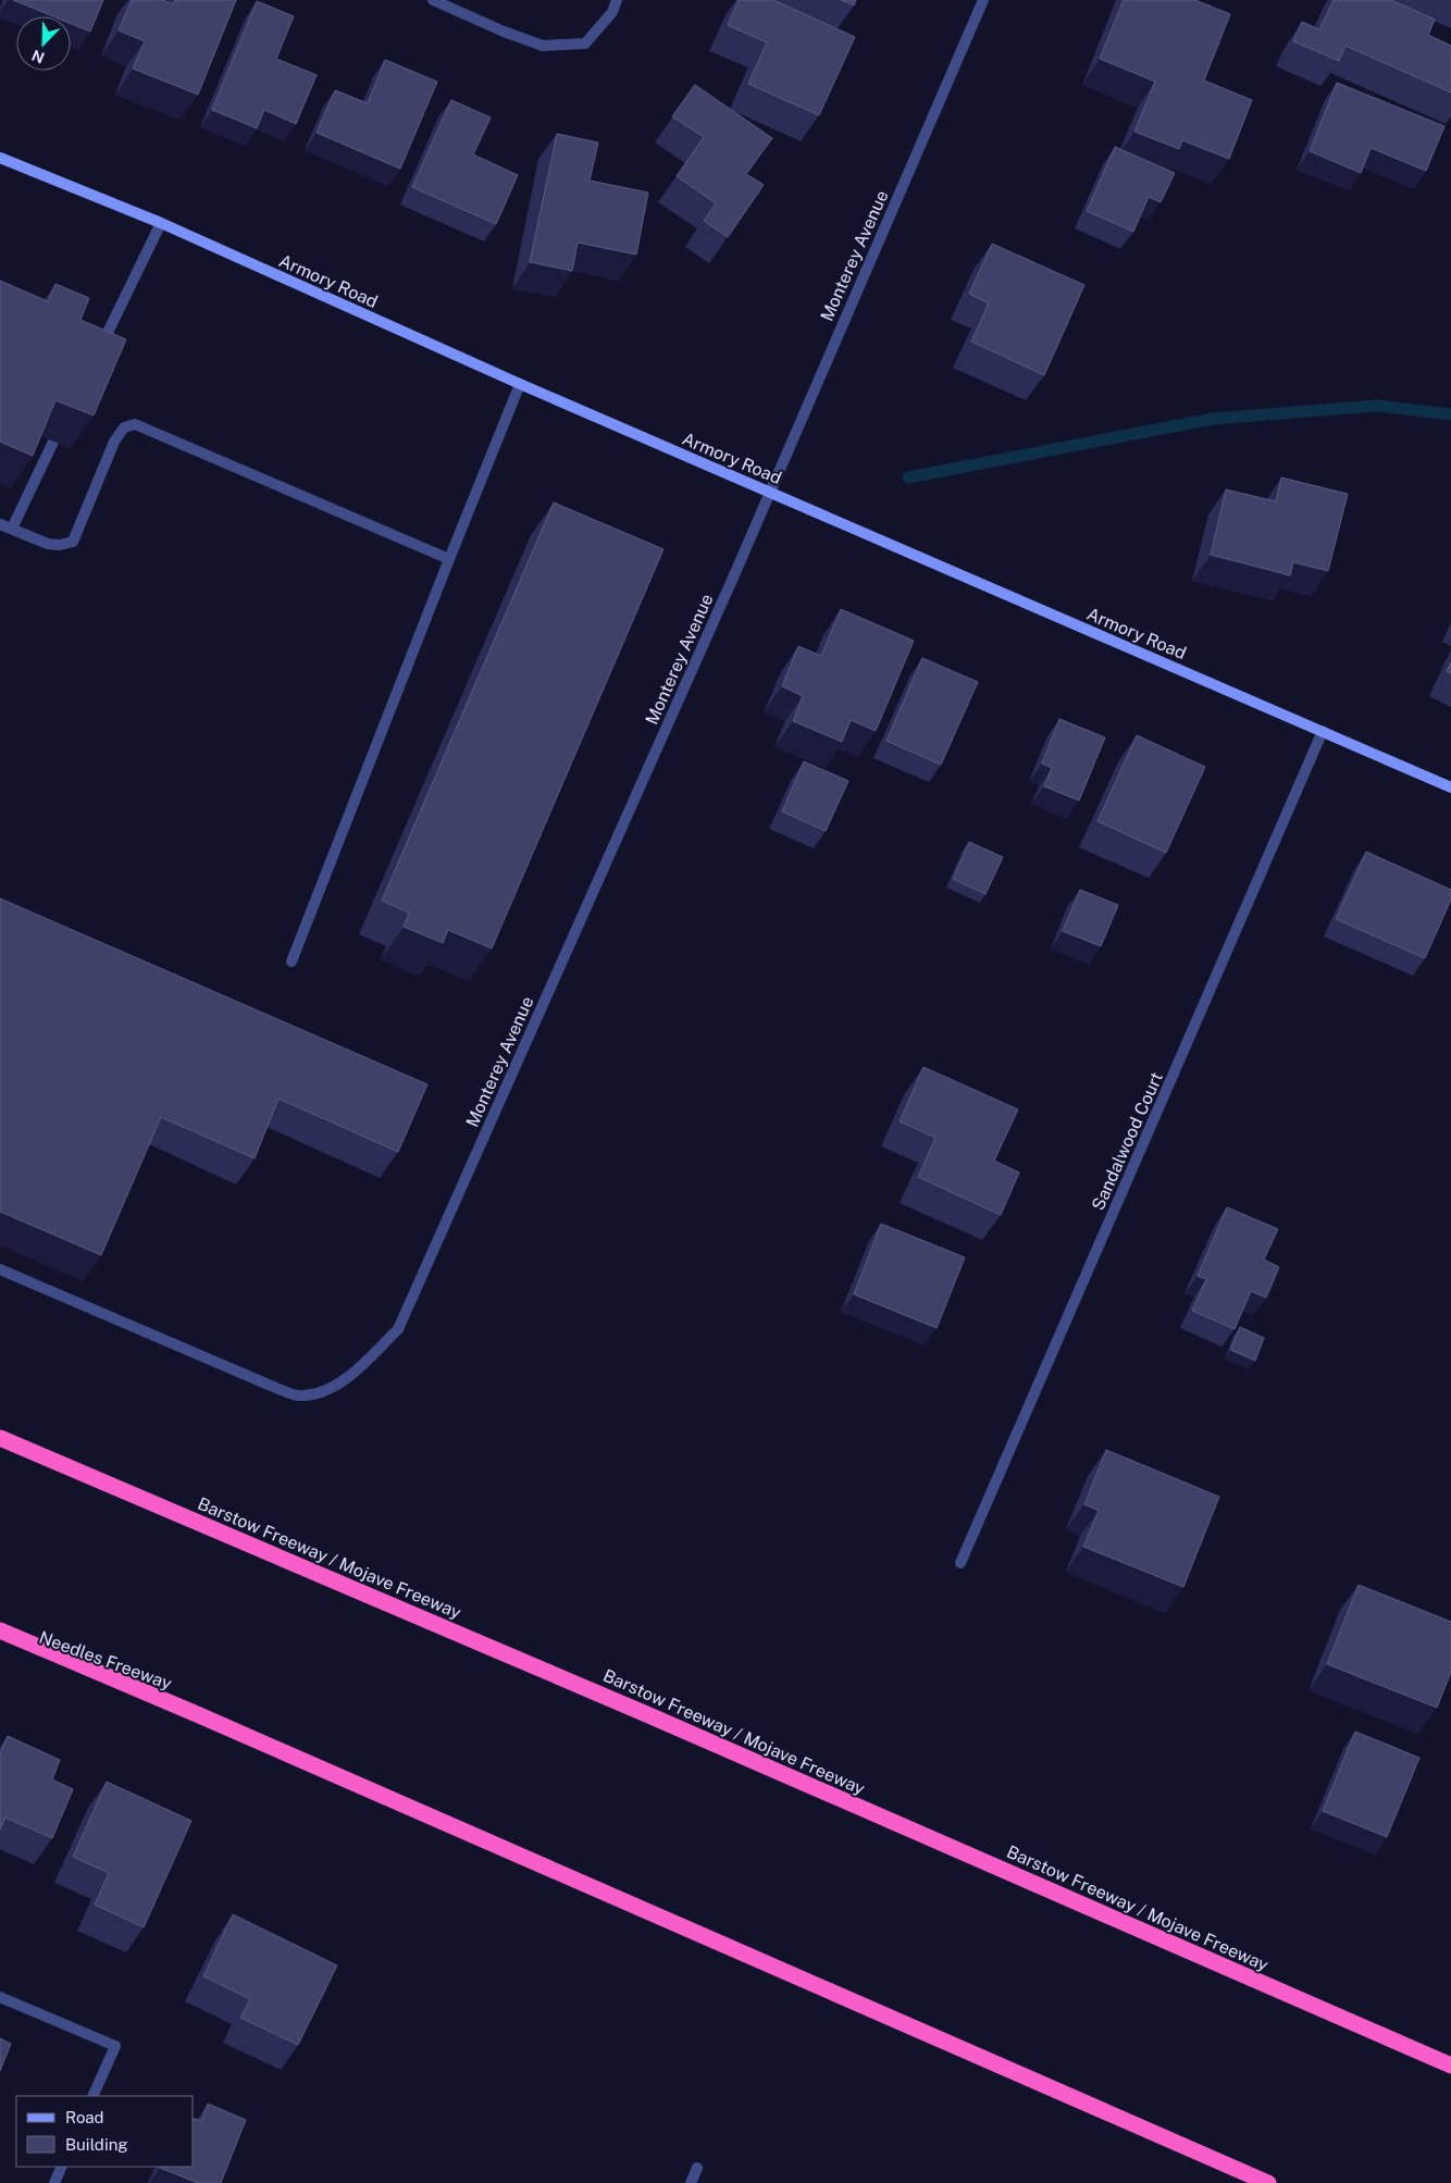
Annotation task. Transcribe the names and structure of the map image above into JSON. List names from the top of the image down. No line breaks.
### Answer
{"streets":{"highway":["Barstow Freeway / Mojave Freeway","Needles Freeway"],"main road":["Armory Road"],"street":["Monterey Avenue","Sandalwood Court"]},"crossings":[["Monterey Avenue","Armory Road"],["Armory Road","Sandalwood Court"]],"legend":["Road","Building"],"north":"bottom left"}
